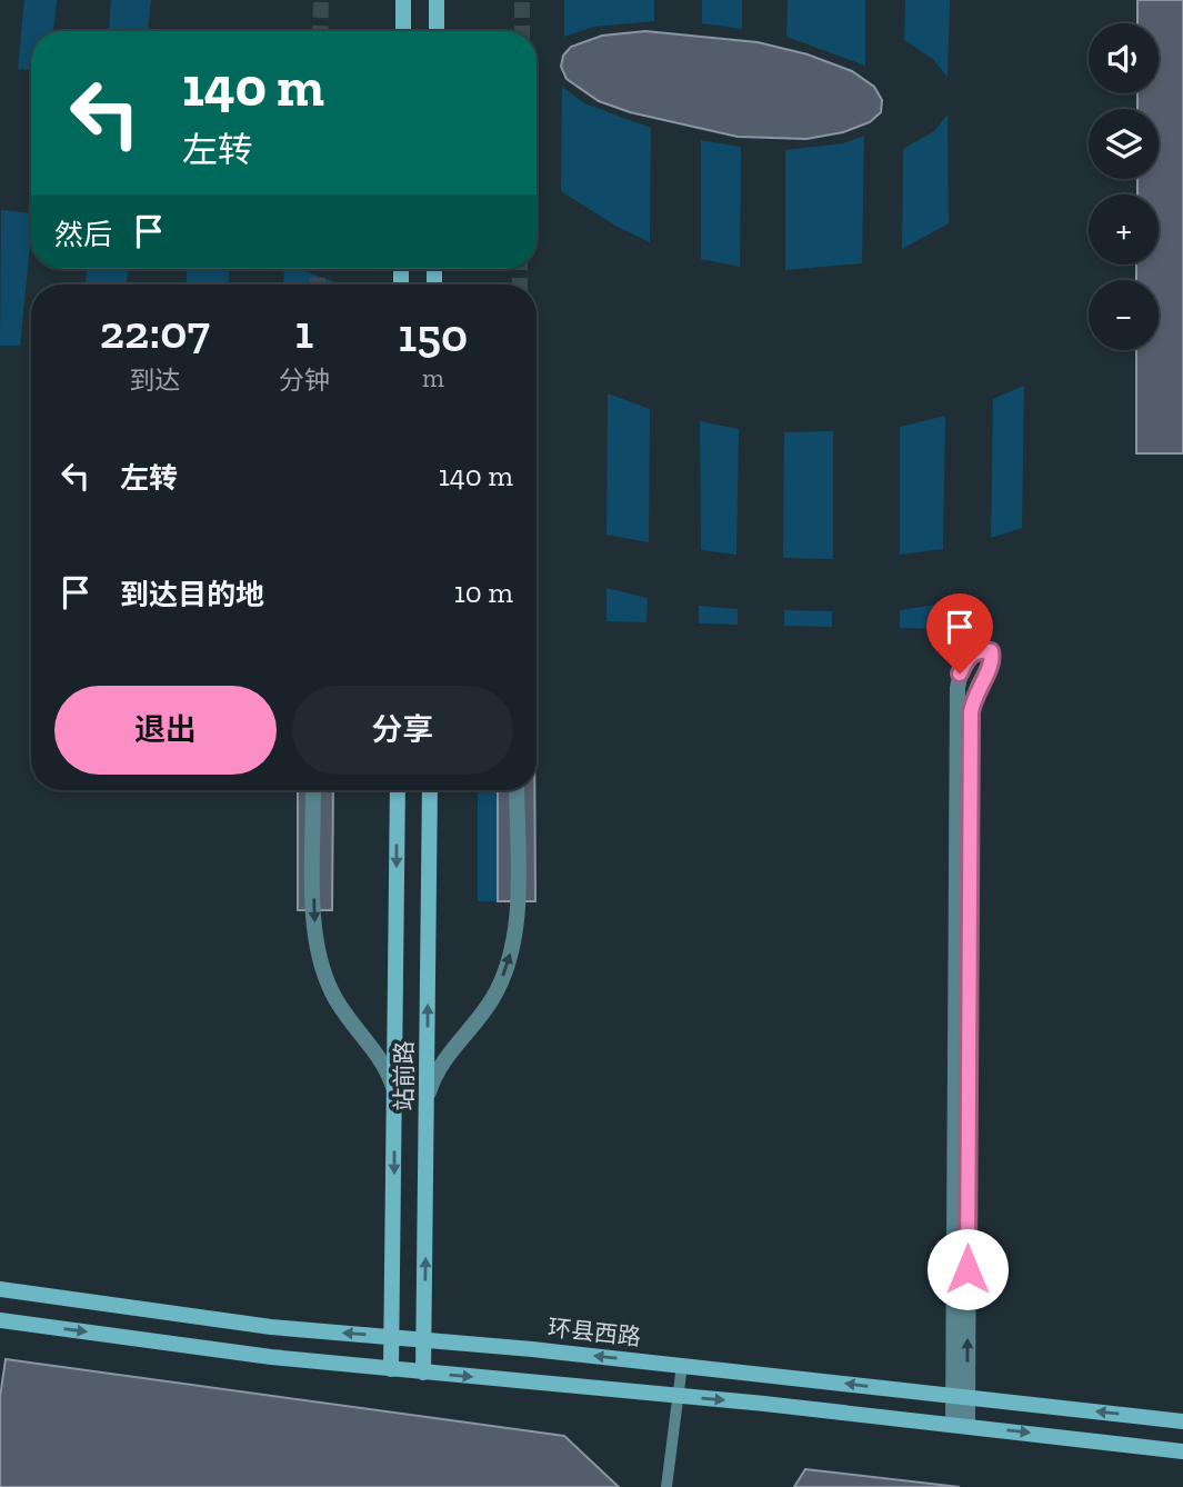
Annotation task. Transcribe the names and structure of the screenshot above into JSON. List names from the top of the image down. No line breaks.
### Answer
{"streets":{"street":["站前路","环县西路"]},"crossings":[["站前路","环县西路"]],"page":{"map_buttons":["+","−"],"turn":["140 m","左转"],"then":"然后","eta":["22:07","到达","1","分钟","150","m"],"list":[{"name":"左转","value":"140 m"},{"name":"到达目的地","value":"10 m"}],"buttons":["退出","分享"]}}
